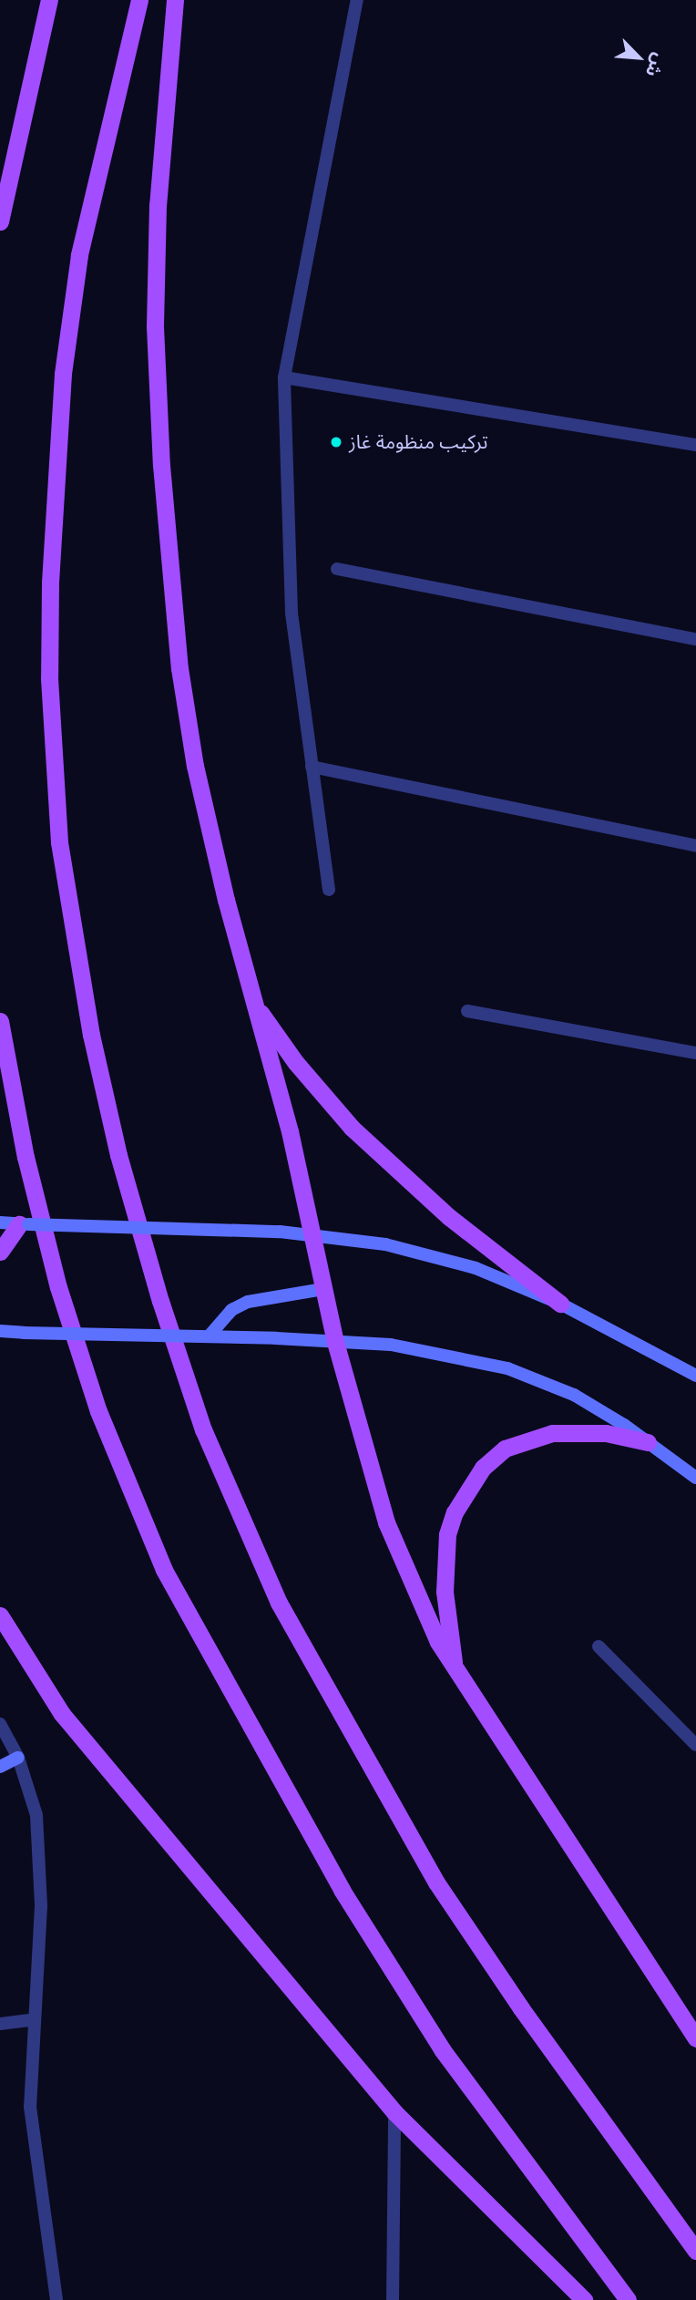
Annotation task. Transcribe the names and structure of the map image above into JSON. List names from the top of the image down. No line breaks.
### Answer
{"places":["تركيب منظومة غاز"],"north":"bottom right"}
